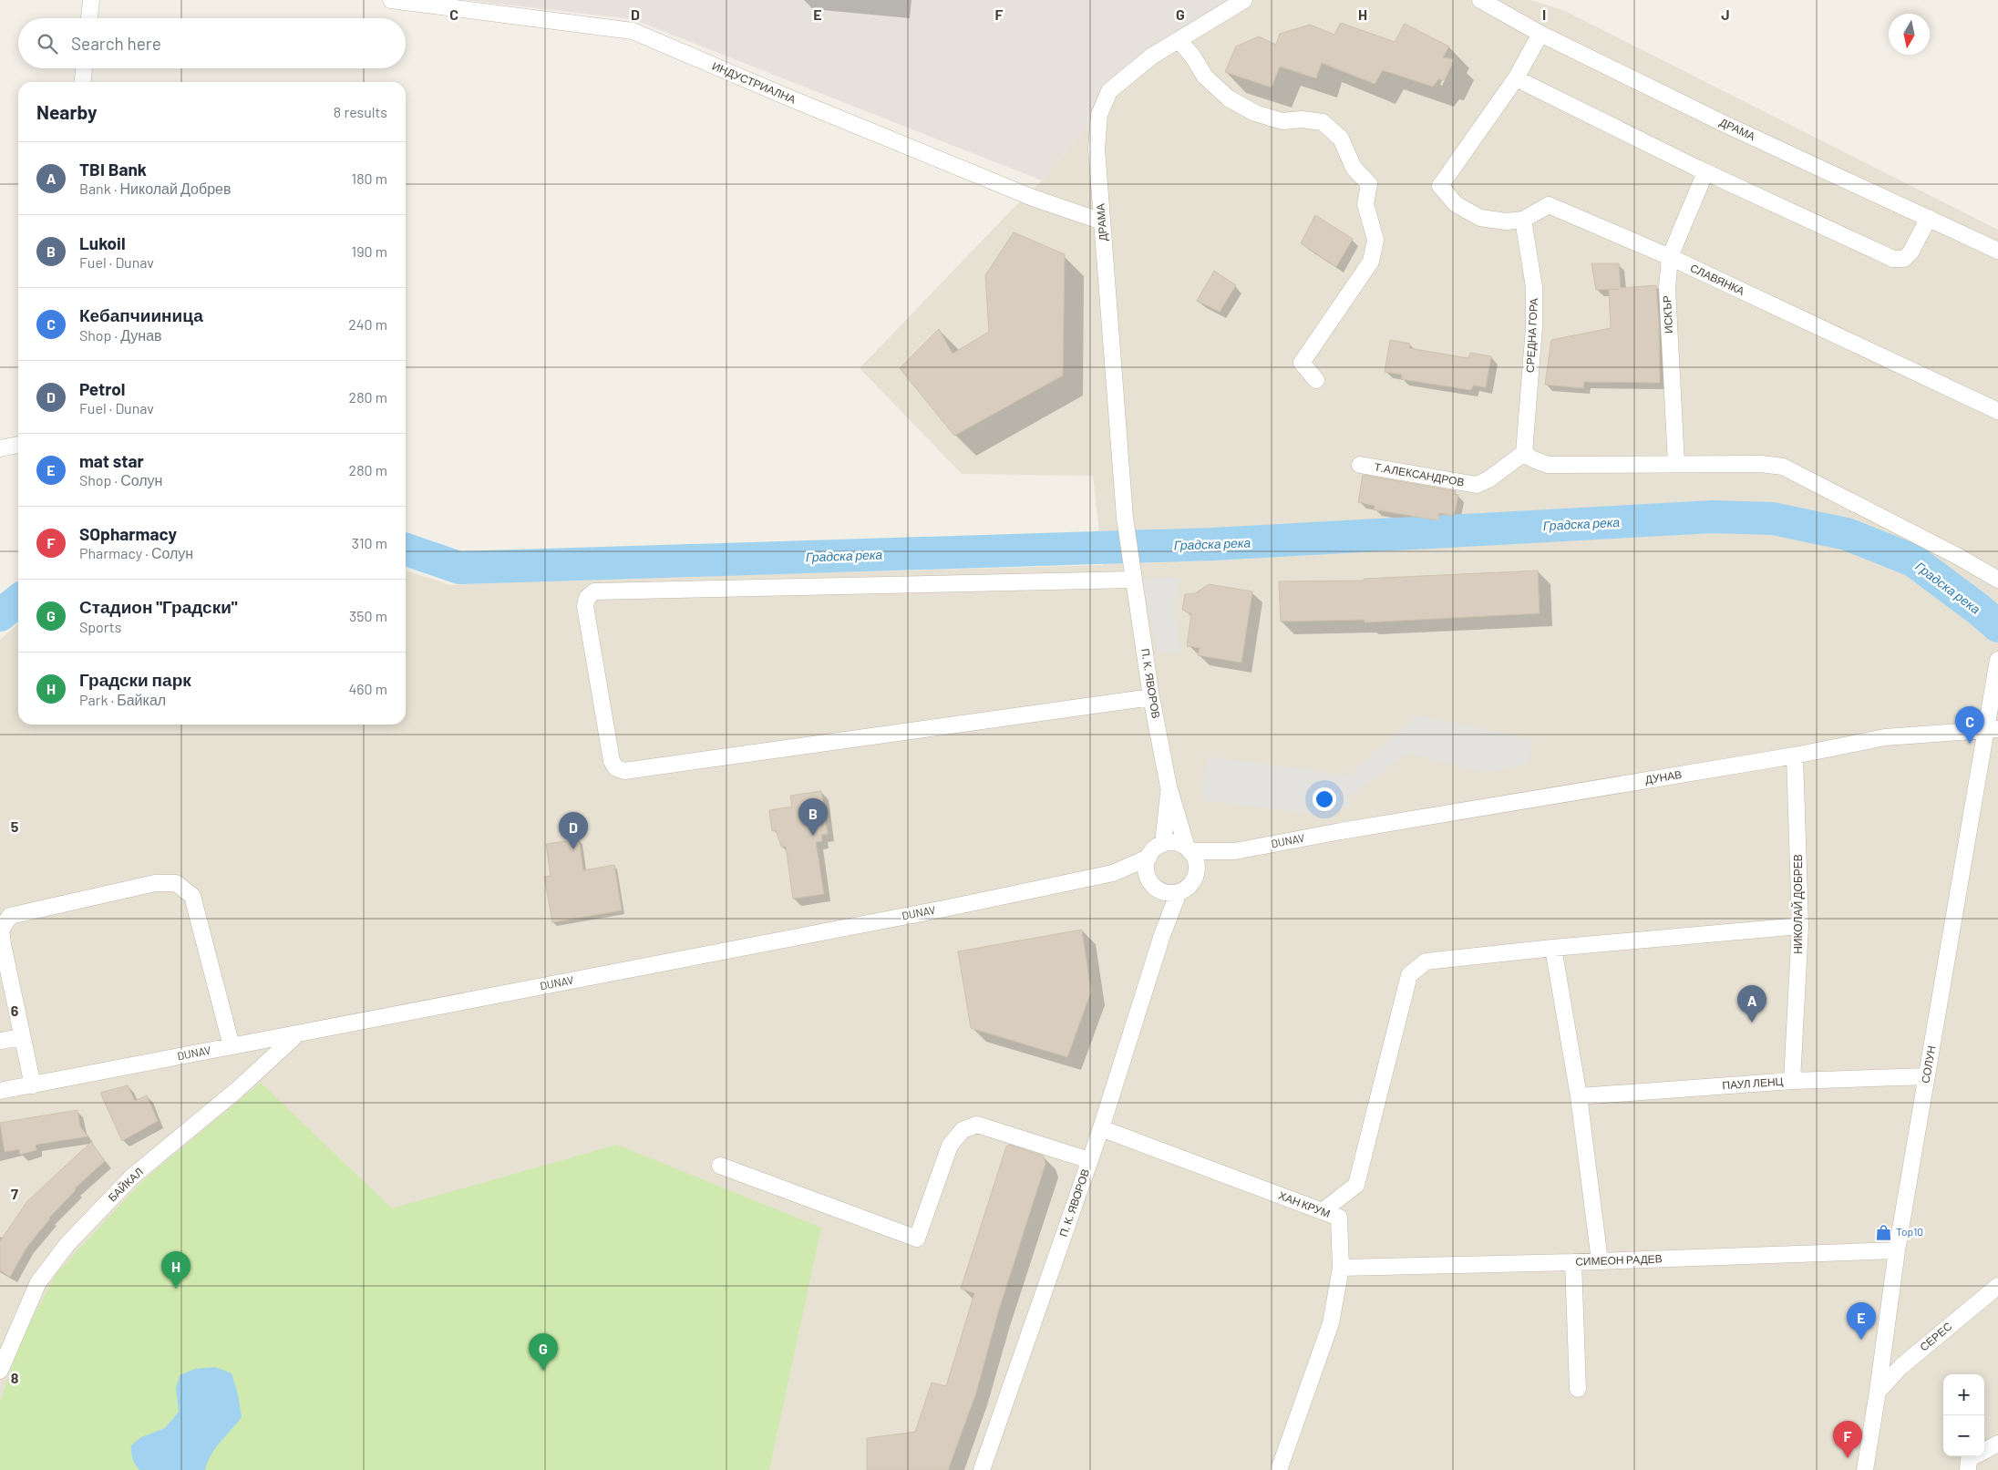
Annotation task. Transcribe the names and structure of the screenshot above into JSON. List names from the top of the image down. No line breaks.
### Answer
{"streets":{"street":["ИНДУСТРИАЛНА","ДРАМА","СЛАВЯНКА","ИСКЪР","СРЕДНА ГОРА","Т.АЛЕКСАНДРОВ","П. К. ЯВОРОВ","ДУНАВ","DUNAV","НИКОЛАЙ ДОБРЕВ","СОЛУН","ПАУЛ ЛЕНЦ","БАЙКАЛ","ХАН КРУМ","СИМЕОН РАДЕВ","СЕРЕС"]},"crossings":[["ИНДУСТРИАЛНА","ДРАМА"],["ДРАМА","П. К. ЯВОРОВ"],["СЛАВЯНКА","ИСКЪР"],["СЛАВЯНКА","СРЕДНА ГОРА"],["СРЕДНА ГОРА","Т.АЛЕКСАНДРОВ"],["П. К. ЯВОРОВ","DUNAV"],["П. К. ЯВОРОВ","ХАН КРУМ"],["ДУНАВ","НИКОЛАЙ ДОБРЕВ"],["ДУНАВ","СОЛУН"],["DUNAV","БАЙКАЛ"],["НИКОЛАЙ ДОБРЕВ","ПАУЛ ЛЕНЦ"],["СОЛУН","ПАУЛ ЛЕНЦ"],["СОЛУН","СИМЕОН РАДЕВ"],["СОЛУН","СЕРЕС"],["ХАН КРУМ","СИМЕОН РАДЕВ"]],"water":["Градска река"],"places":{"shop":["Top10"]},"north":"bottom","page":{"search":"Search here","heading":["Nearby","8 results"],"list":[{"mark":"A","name":"TBI Bank","note":"Bank · Николай Добрев","value":"180 m"},{"mark":"B","name":"Lukoil","note":"Fuel · Dunav","value":"190 m"},{"mark":"C","name":"Кебапчииница","note":"Shop · Дунав","value":"240 m"},{"mark":"D","name":"Petrol","note":"Fuel · Dunav","value":"280 m"},{"mark":"E","name":"mat star","note":"Shop · Солун","value":"280 m"},{"mark":"F","name":"SOpharmacy","note":"Pharmacy · Солун","value":"310 m"},{"mark":"G","name":"Стадион \"Градски\"","note":"Sports","value":"350 m"},{"mark":"H","name":"Градски парк","note":"Park · Байкал","value":"460 m"}],"pins":["C","B","D","A","H","E","G","F"],"map_buttons":["+","−"]},"grid":{"columns":["C","D","E","F","G","H","I","J"],"rows":["5","6","7","8"]}}
